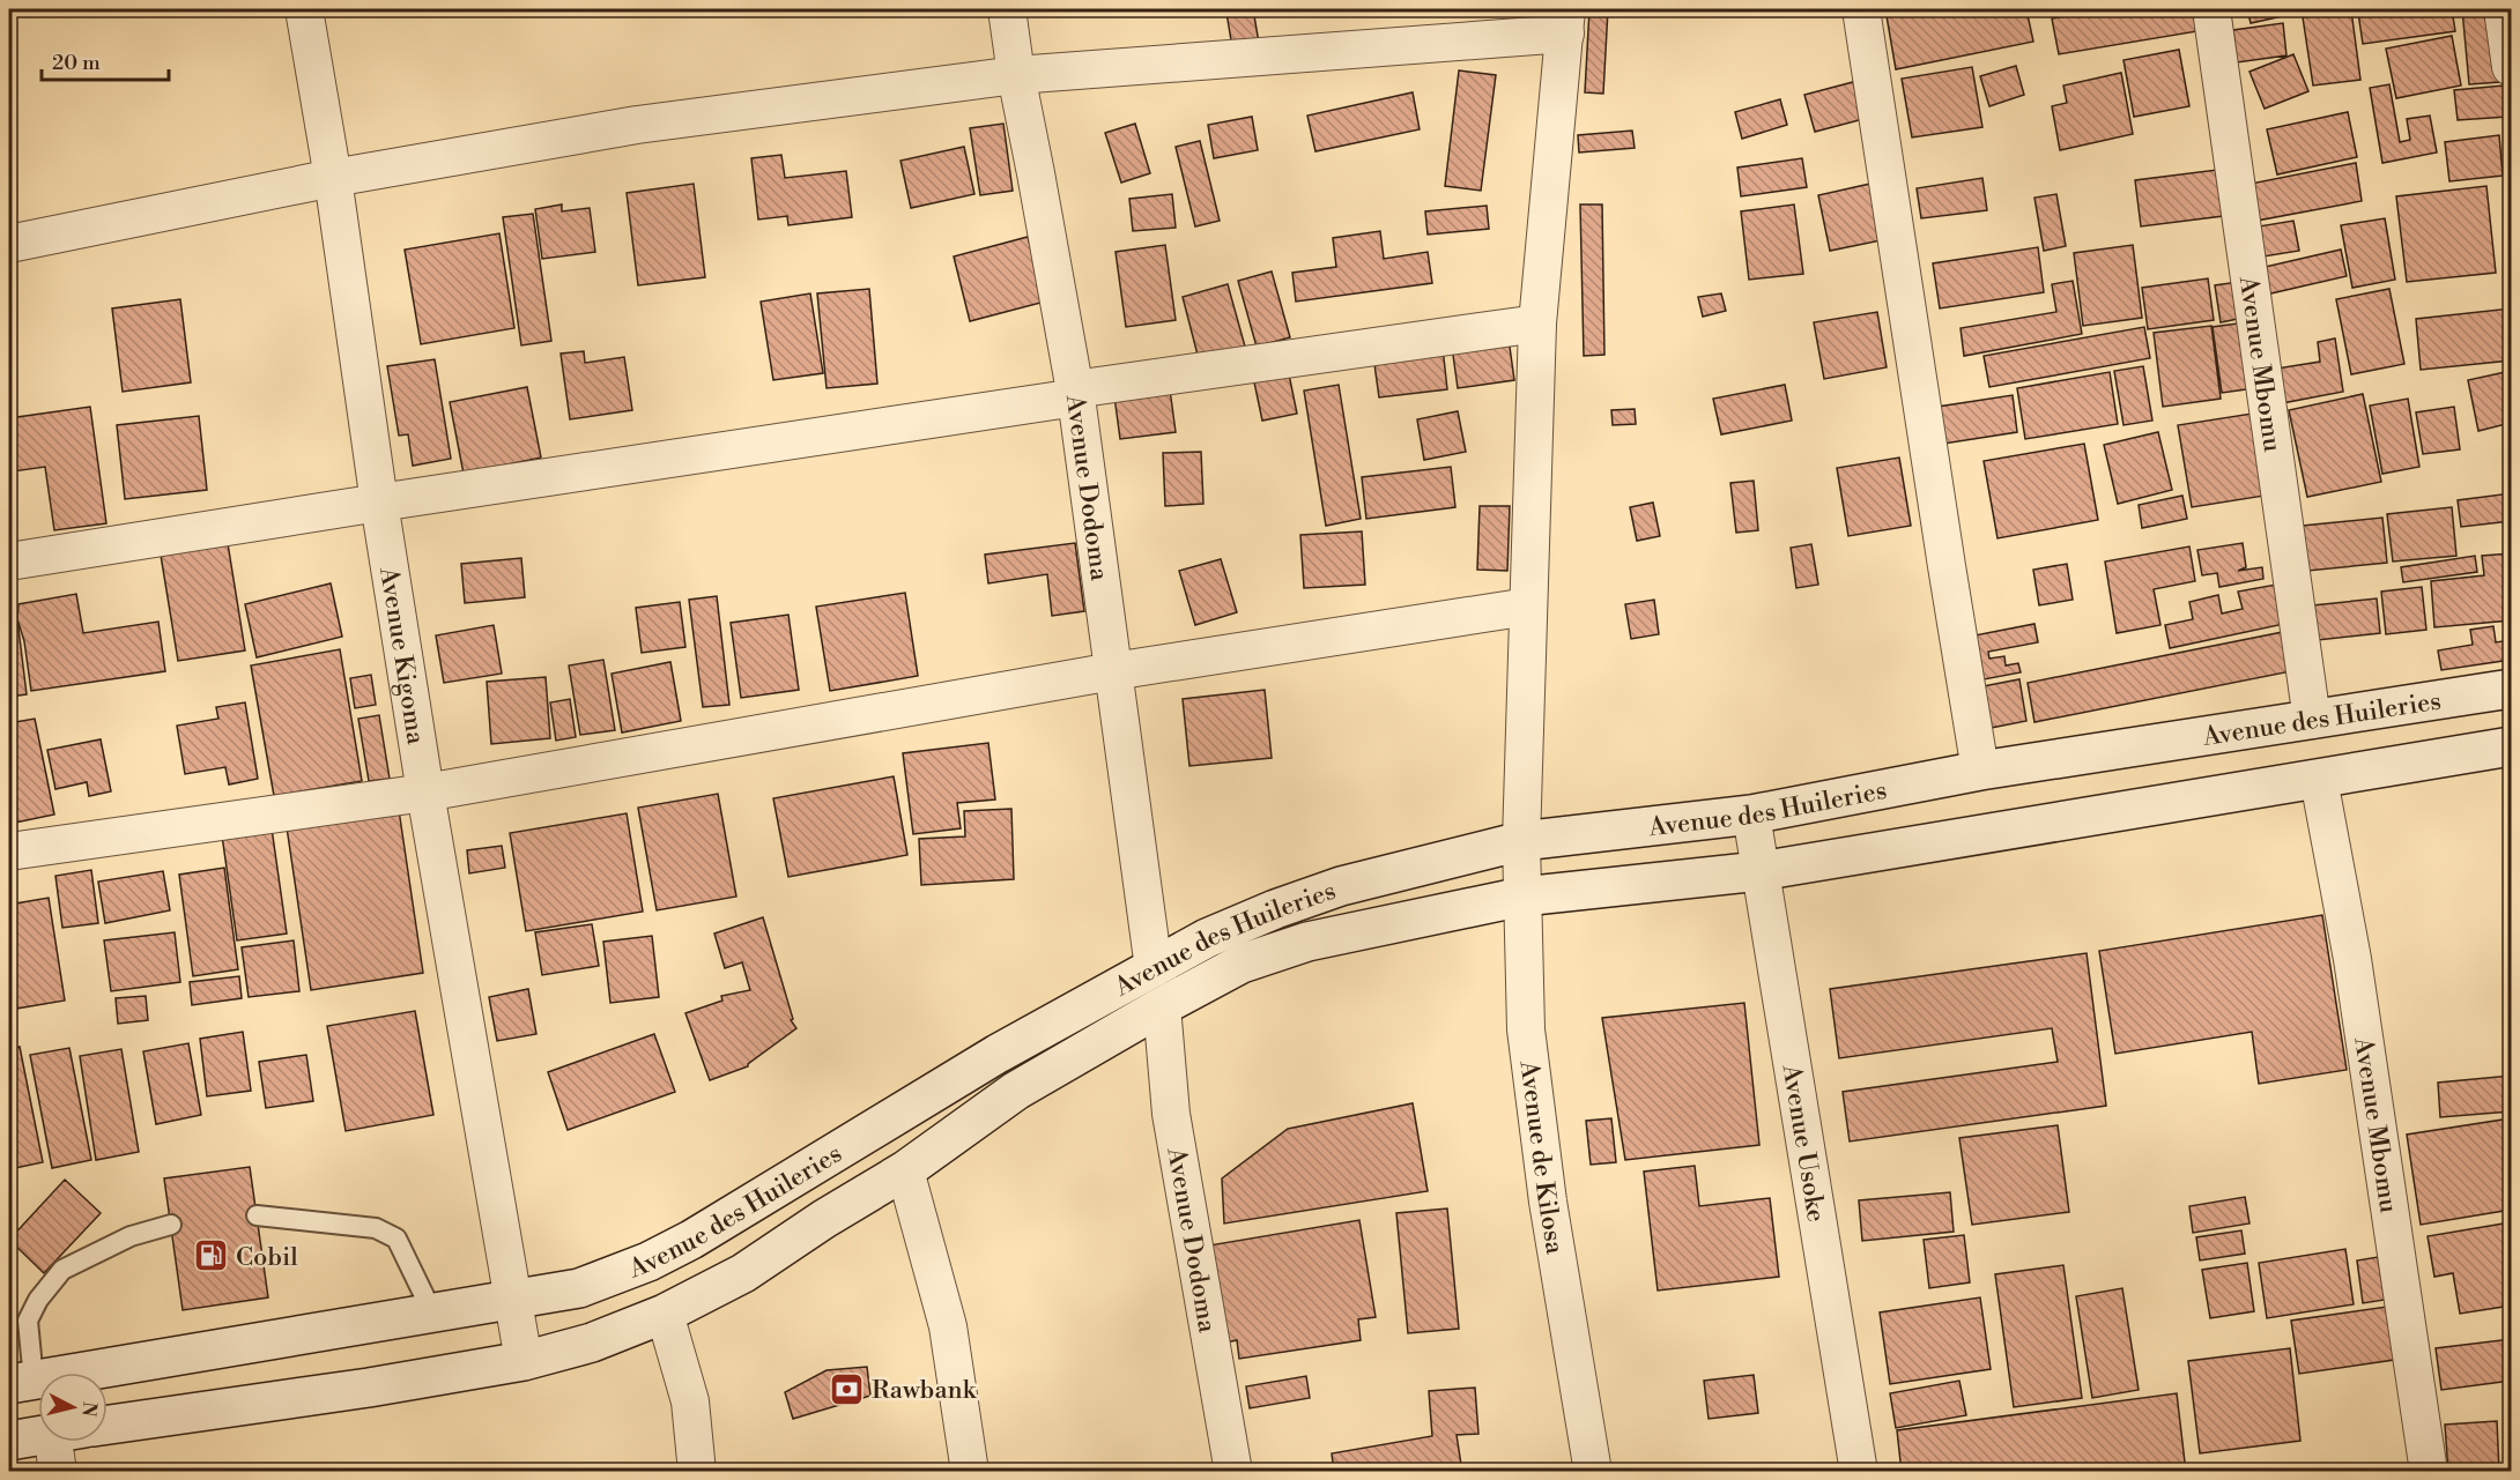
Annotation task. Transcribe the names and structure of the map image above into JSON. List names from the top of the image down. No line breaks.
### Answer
{"streets":{"main road":["Avenue des Huileries"],"street":["Avenue Mbomu","Avenue Dodoma","Avenue Kigoma","Avenue Usoke","Avenue de Kilosa"]},"crossings":[["Avenue Mbomu","Avenue des Huileries"],["Avenue Dodoma","Avenue des Huileries"],["Avenue Kigoma","Avenue des Huileries"],["Avenue des Huileries","Avenue Usoke"],["Avenue des Huileries","Avenue de Kilosa"]],"places":{"fuel station":["Cobil"],"bank":["Rawbank"]},"scale_bar":"20 m","north":"right"}
